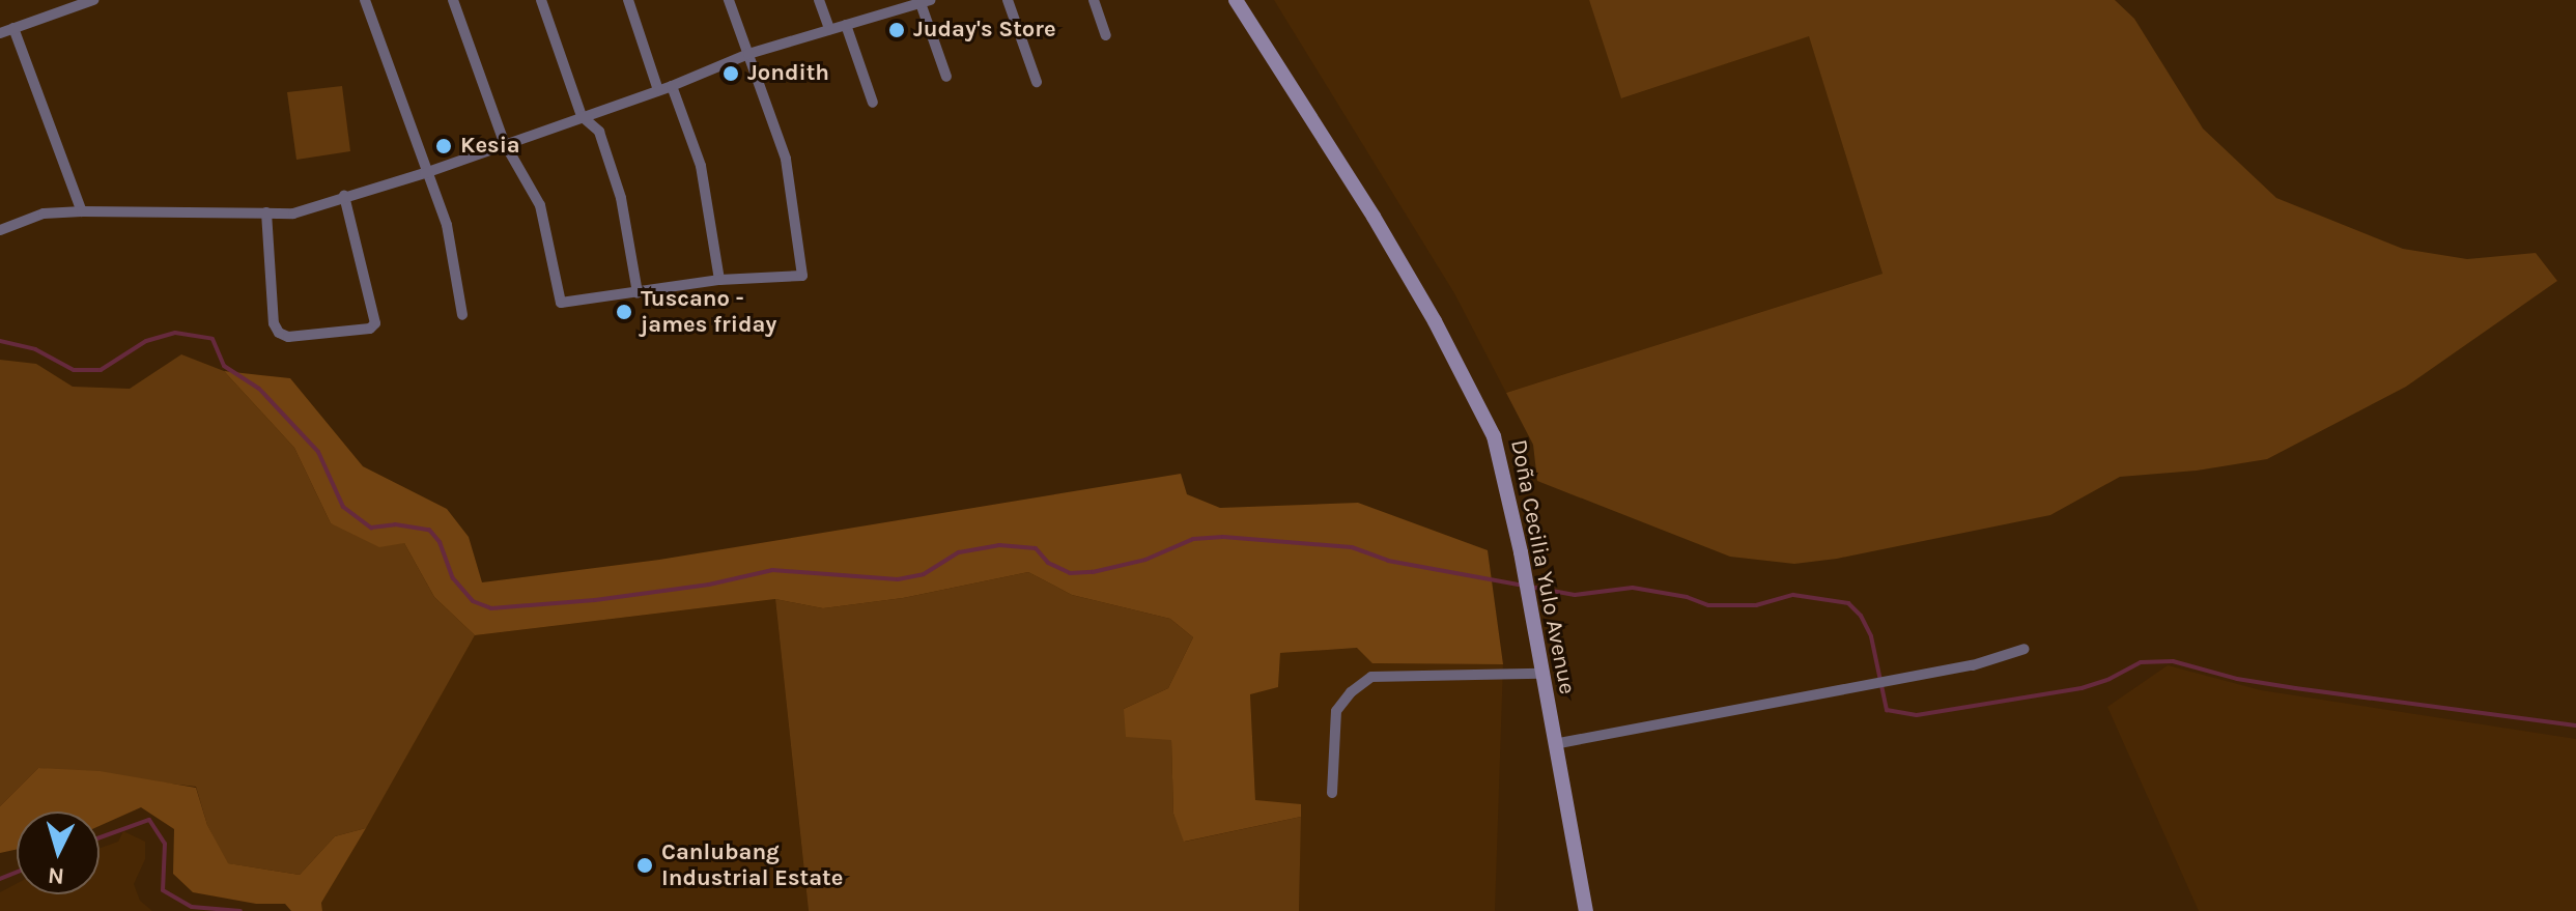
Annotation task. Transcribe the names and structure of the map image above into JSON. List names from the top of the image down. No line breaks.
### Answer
{"streets":{"main road":["Doña Cecilia Yulo Avenue"]},"places":["Juday's Store","Jondith","Kesia","Tuscano - james friday","Canlubang Industrial Estate"],"north":"bottom"}
